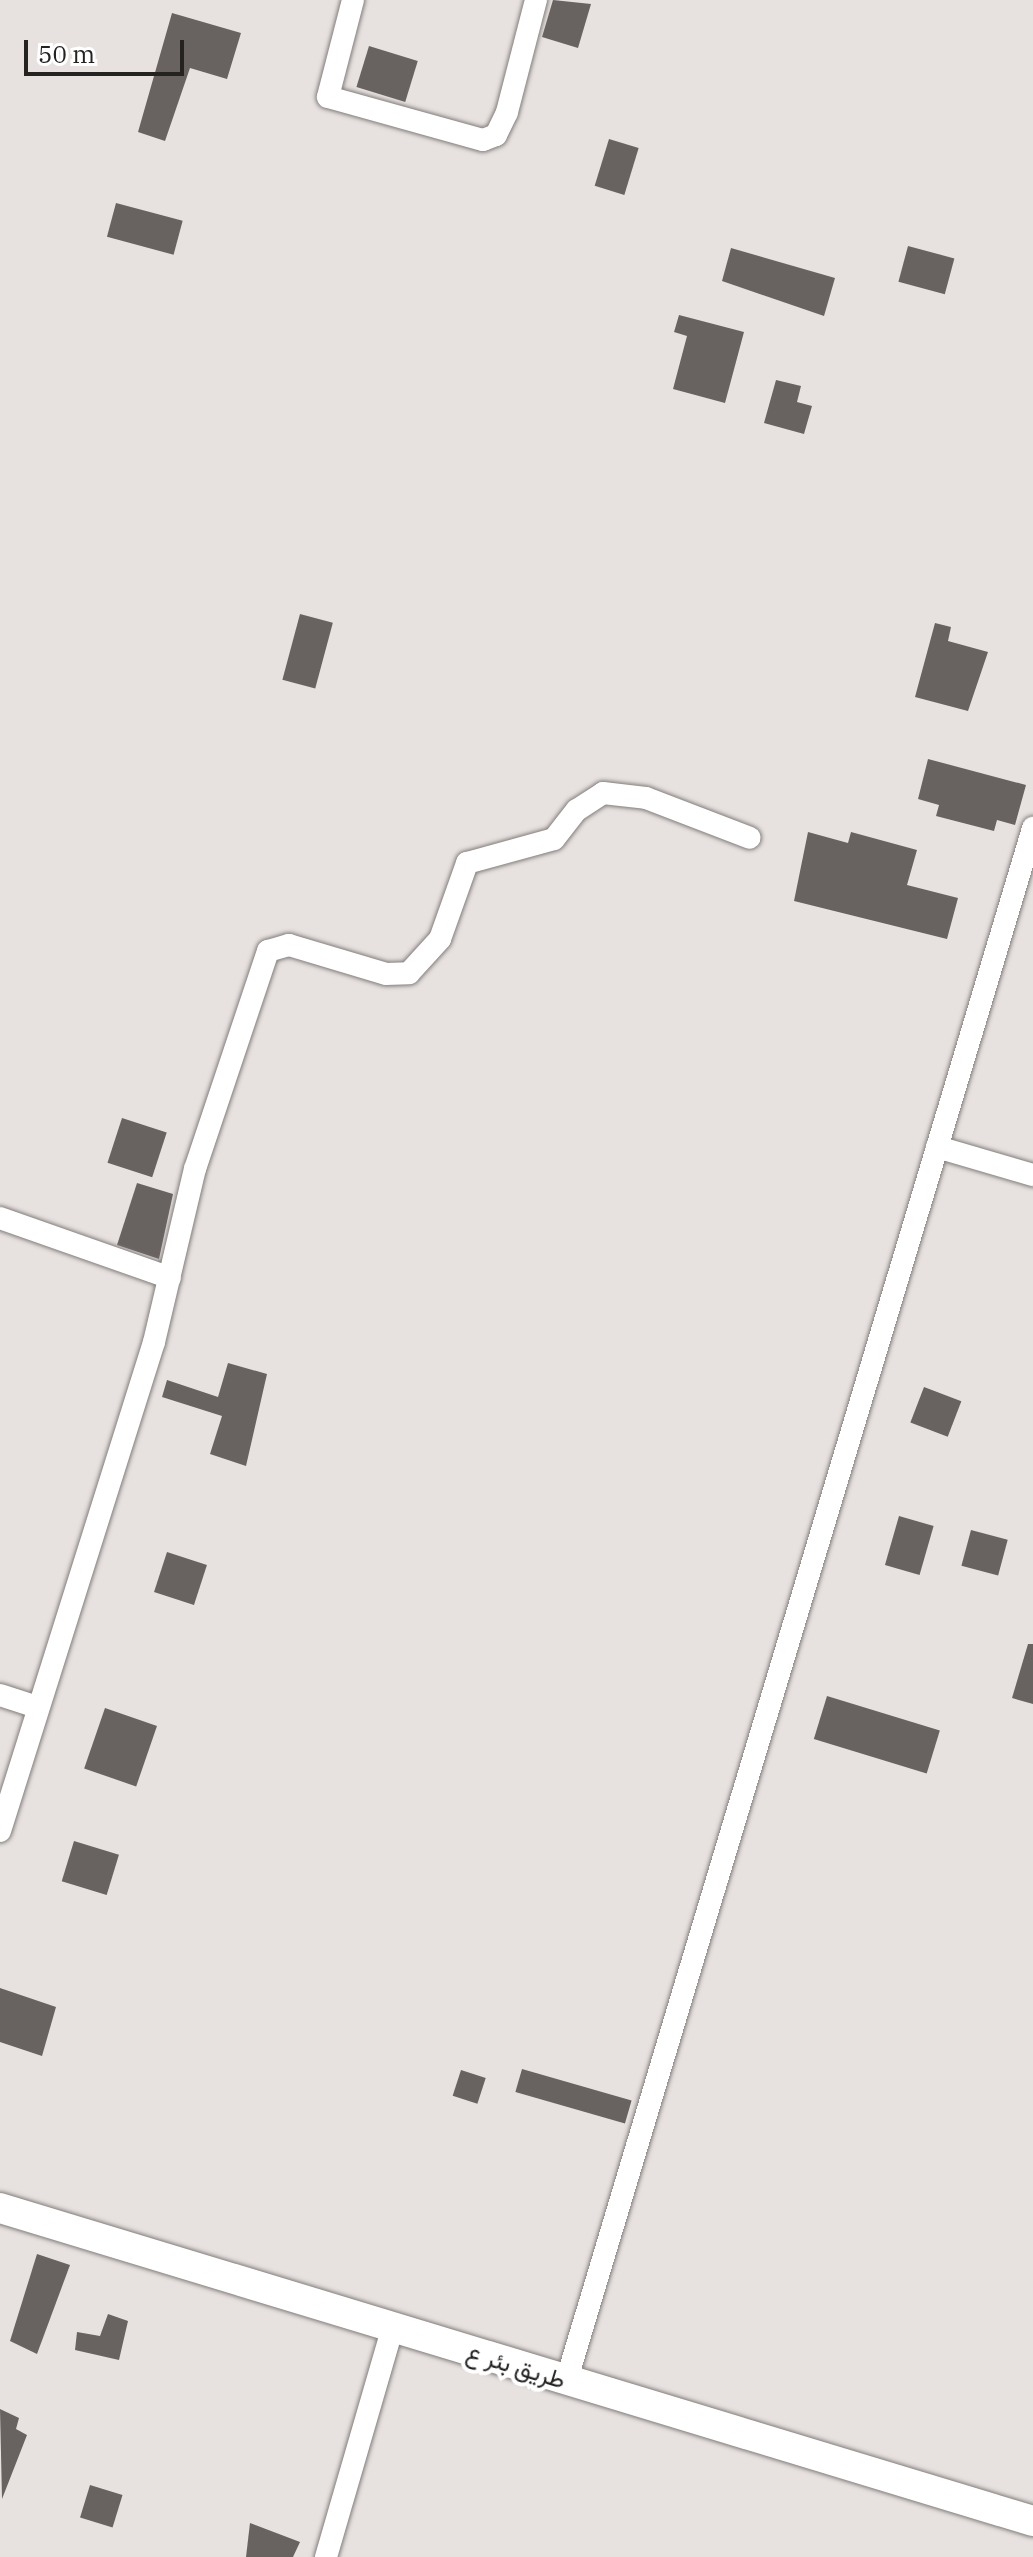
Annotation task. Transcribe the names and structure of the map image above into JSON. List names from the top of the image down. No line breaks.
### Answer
{"streets":{"street":["طريق بئر ع"]},"scale_bar":"50 m"}
